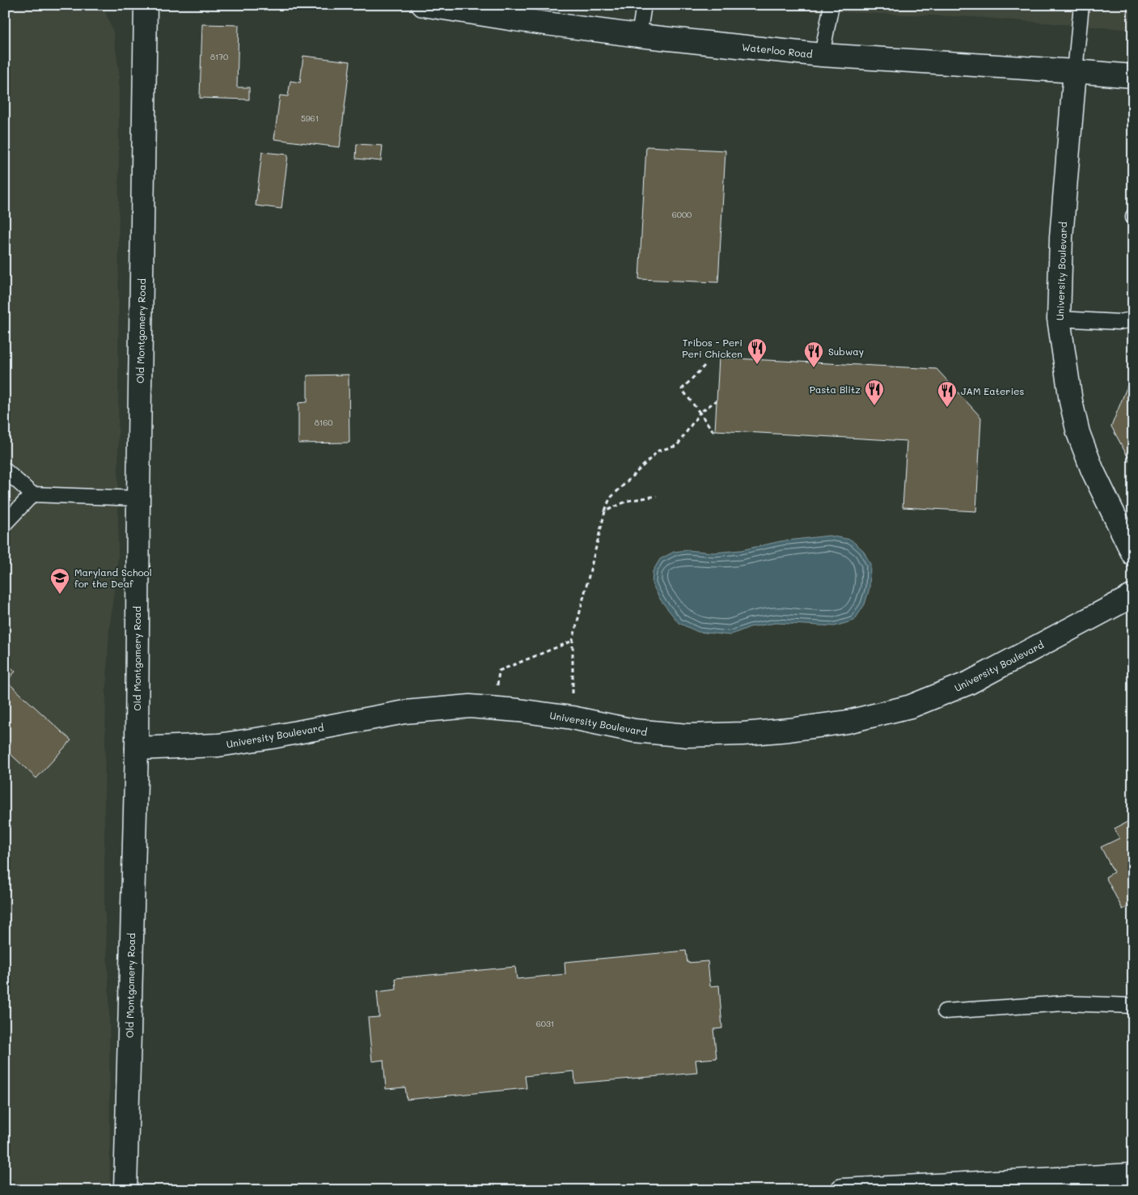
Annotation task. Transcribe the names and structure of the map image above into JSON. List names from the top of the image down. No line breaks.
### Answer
{"streets":{"main road":["Waterloo Road","University Boulevard","Old Montgomery Road"]},"crossings":[["Waterloo Road","University Boulevard"],["University Boulevard","Old Montgomery Road"]],"places":{"restaurant":["Tribos - Peri Peri Chicken","Subway","Pasta Blitz","JAM Eateries"],"school or university":["Maryland School for the Deaf"]},"house_numbers":["8170","5961","6000","8160","6031"]}
